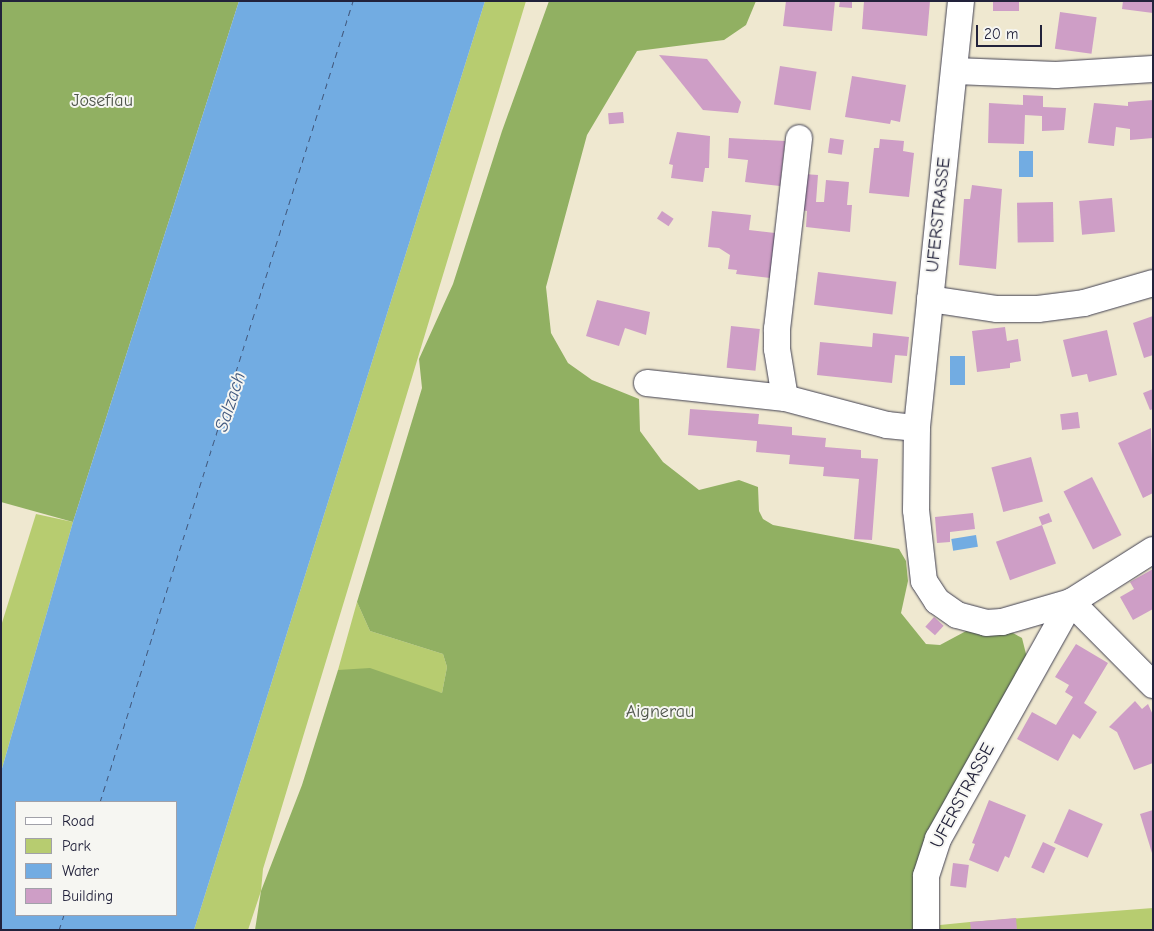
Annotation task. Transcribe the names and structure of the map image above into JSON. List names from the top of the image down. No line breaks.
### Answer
{"streets":{"street":["UFERSTRASSE"]},"water":["Salzach"],"parks":["Josefiau","Aignerau"],"legend":["Road","Park","Water","Building"],"scale_bar":"20 m"}
